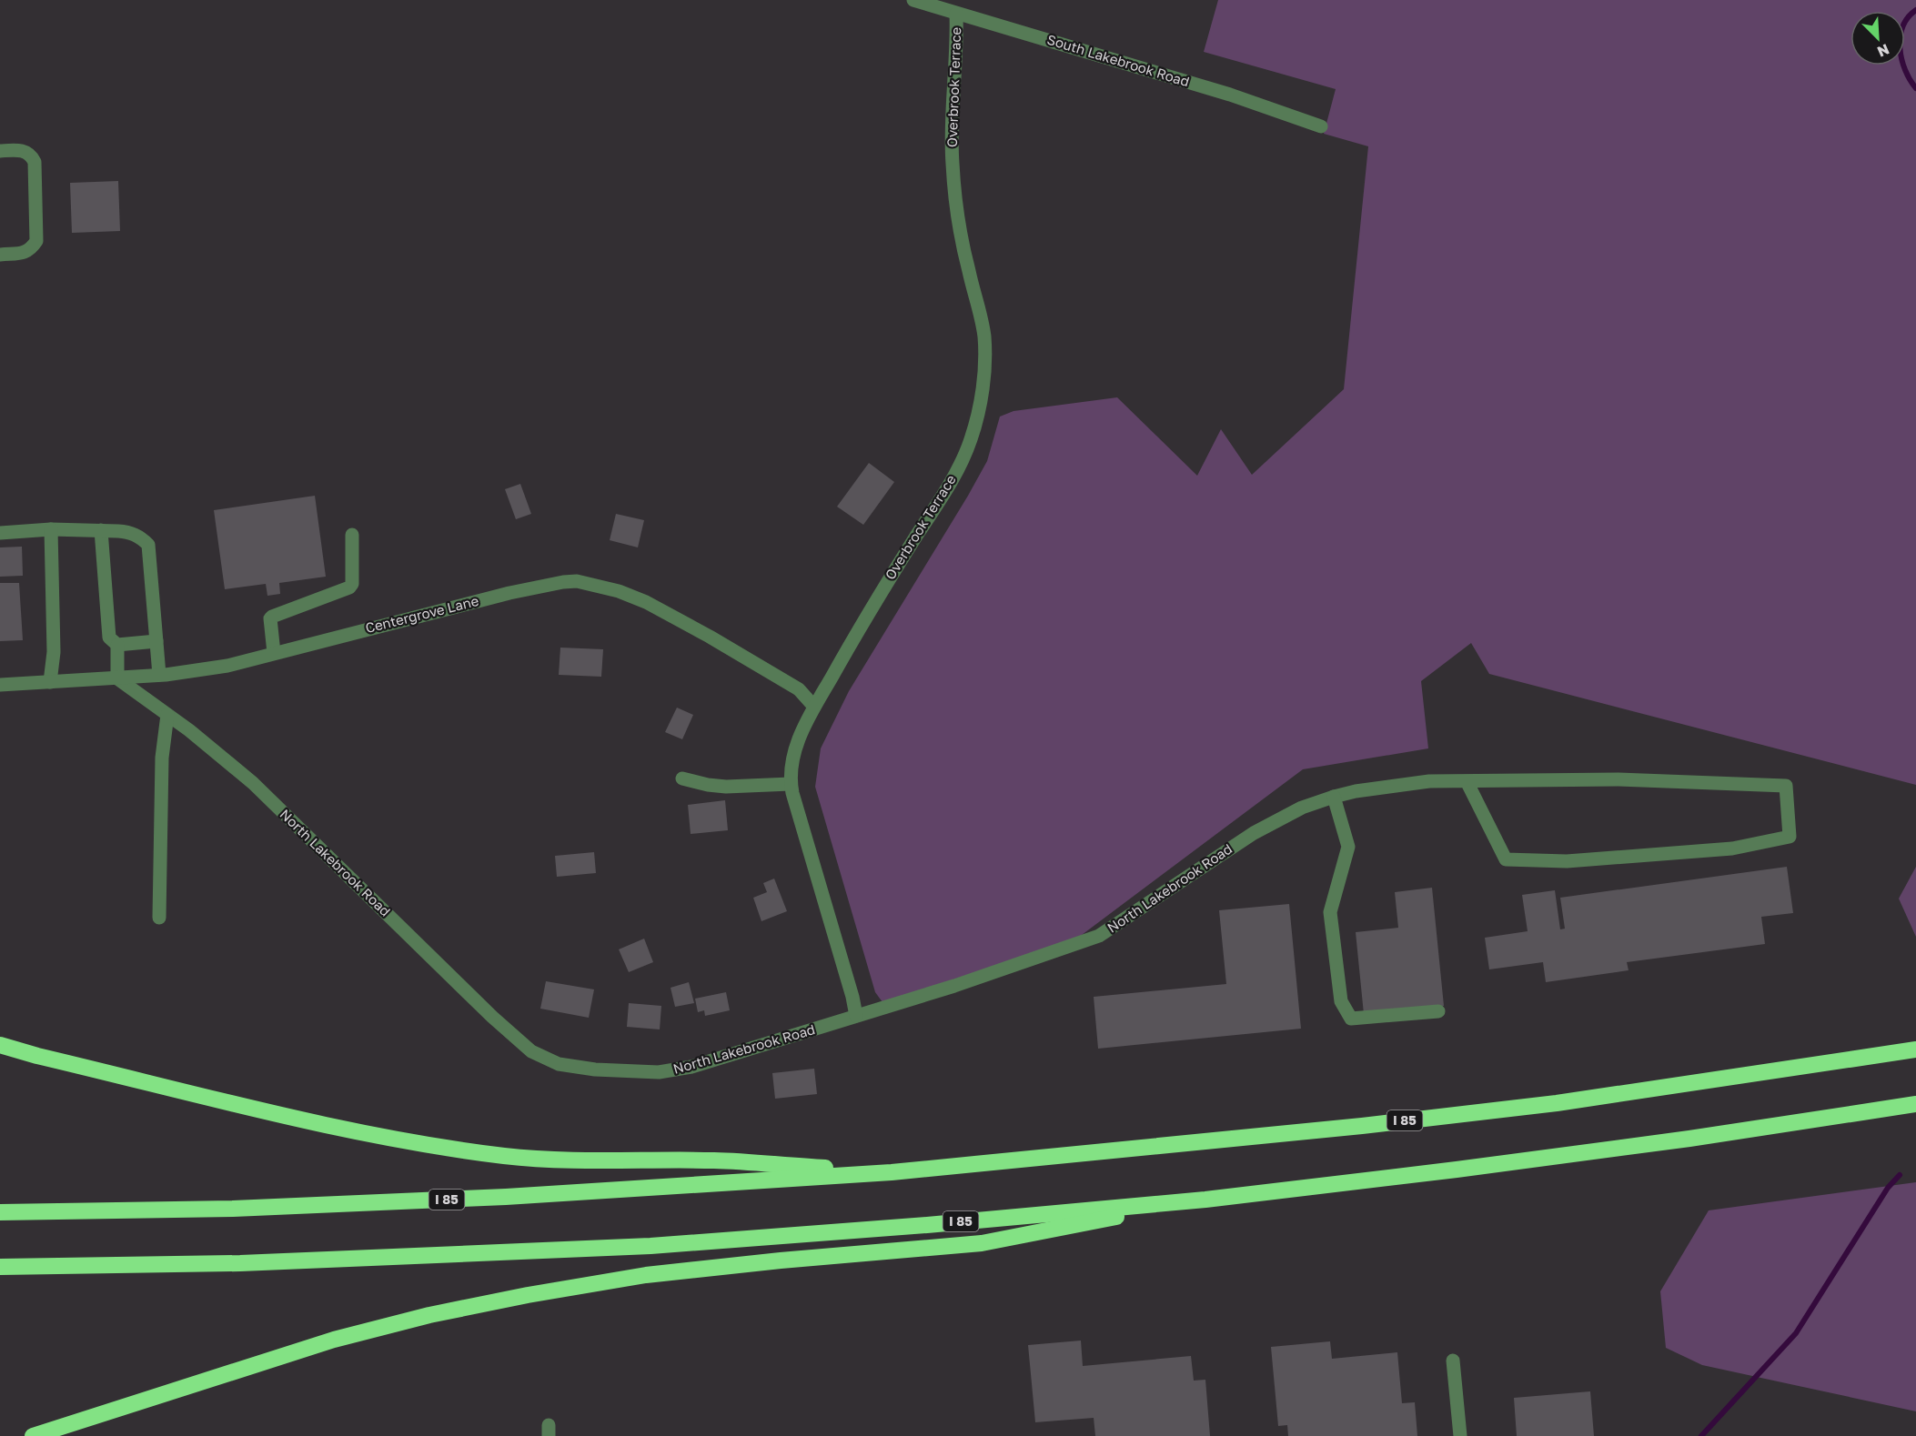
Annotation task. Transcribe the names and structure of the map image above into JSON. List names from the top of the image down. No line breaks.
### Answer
{"streets":{"highway":["I 85"],"street":["South Lakebrook Road","Overbrook Terrace","Centergrove Lane","North Lakebrook Road"]},"crossings":[["South Lakebrook Road","Overbrook Terrace"],["Overbrook Terrace","Centergrove Lane"],["Overbrook Terrace","North Lakebrook Road"],["Centergrove Lane","North Lakebrook Road"]],"north":"bottom right"}
